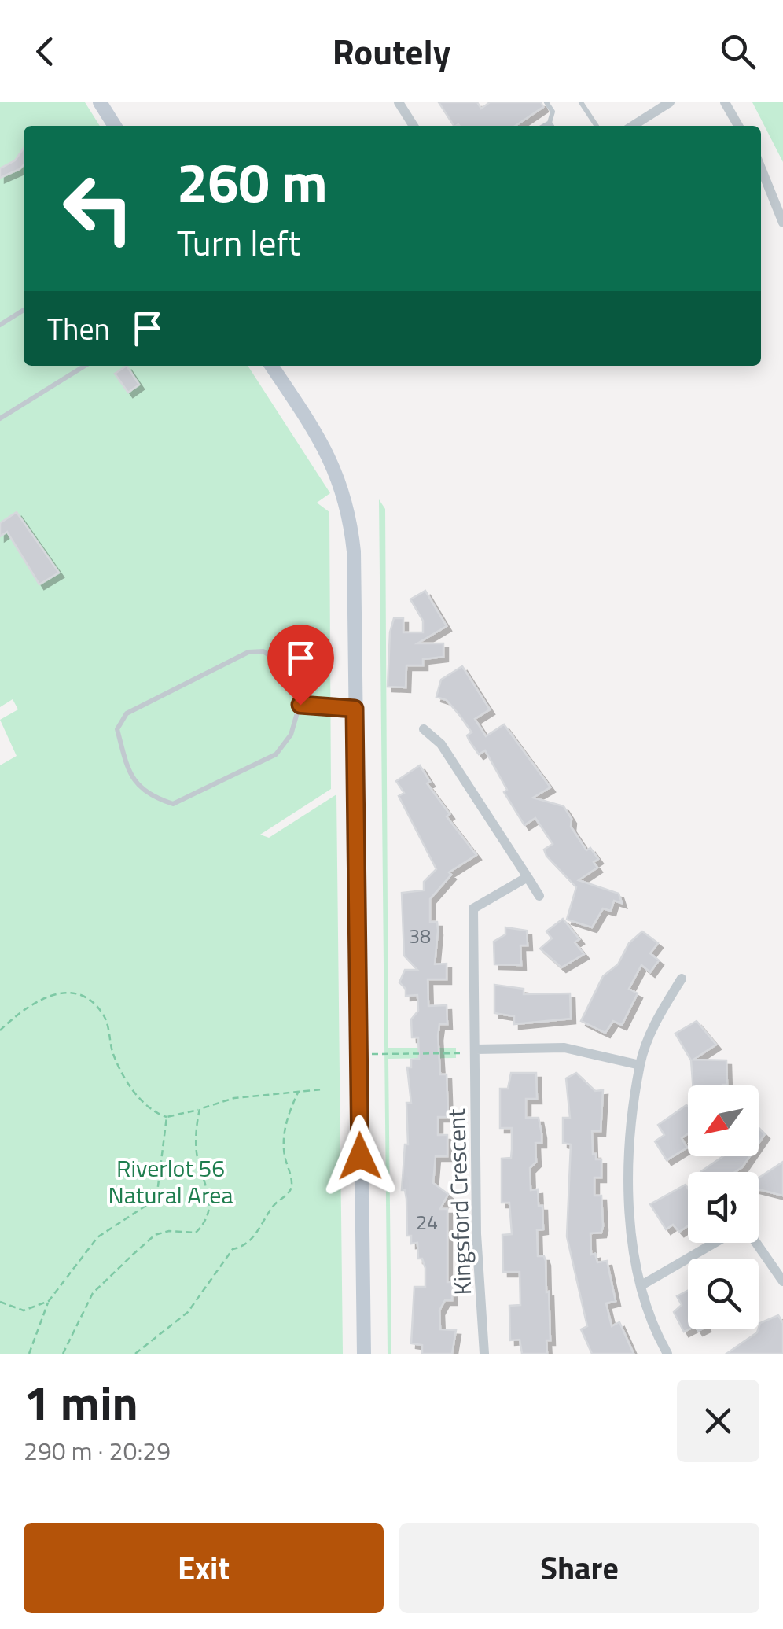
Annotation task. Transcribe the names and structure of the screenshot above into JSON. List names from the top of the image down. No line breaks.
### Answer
{"streets":{"street":["Kingsford Crescent"]},"parks":["Riverlot 56 Natural Area"],"house_numbers":["38","24"],"north":"bottom left","page":{"header":"Routely","turn":["260 m","Turn left"],"then":"Then","heading":["1 min","290 m · 20:29"],"buttons":["Exit","Share"]}}
